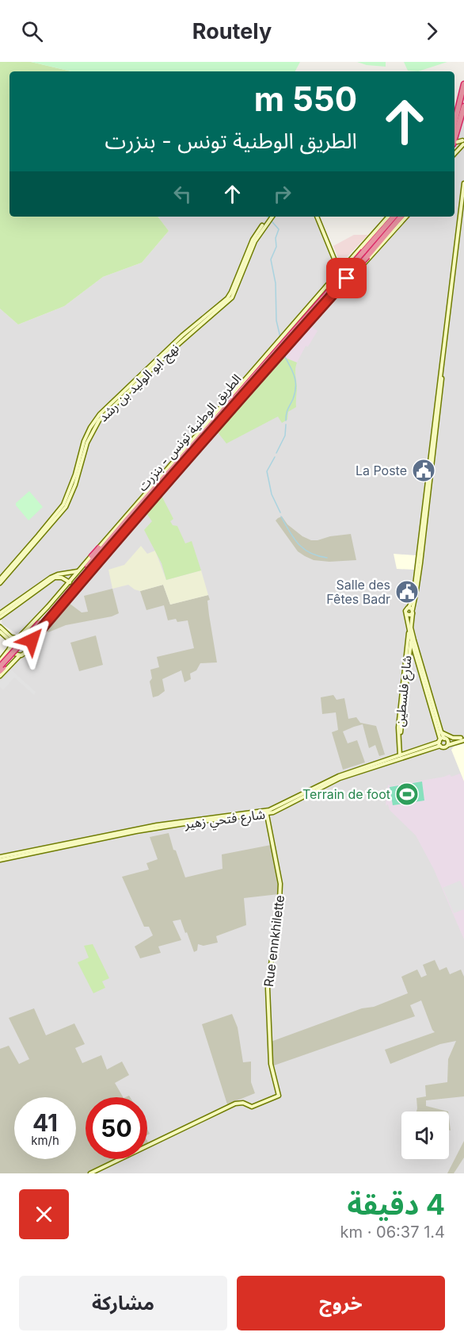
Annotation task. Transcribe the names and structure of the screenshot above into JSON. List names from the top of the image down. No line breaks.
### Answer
{"streets":{"highway":["الطريق الوطنية تونس - بنزرت"],"street":["نهج ابو الوليد بن رشد","شارع فلسطين","شارع فتحي زهير","Rue ennkhilette"]},"crossings":[["شارع فلسطين","شارع فتحي زهير"],["شارع فتحي زهير","Rue ennkhilette"]],"places":{"public building":["La Poste","Salle des Fêtes Badr"],"sports":["Terrain de foot"]},"page":{"header":"Routely","turn":["550 m","الطريق الوطنية تونس - بنزرت"],"speed":"41 km/h","limit":"50","heading":["4 دقيقة","1.4 km · 06:37"],"buttons":["خروج","مشاركة"]}}
